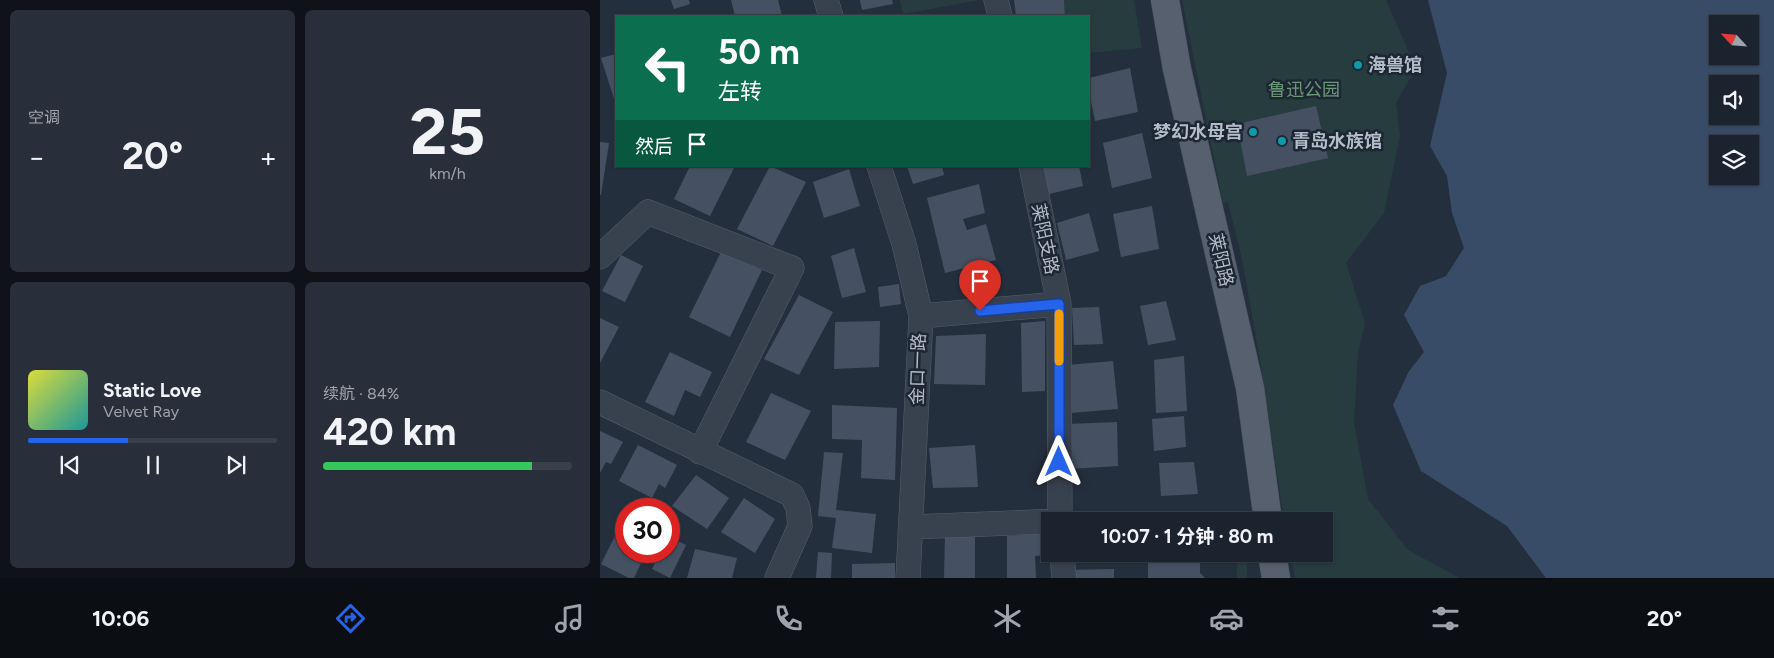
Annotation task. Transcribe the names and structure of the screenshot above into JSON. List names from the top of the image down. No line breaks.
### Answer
{"streets":{"main road":["莱阳路"],"street":["莱阳支路","金口一路"]},"parks":["鲁迅公园"],"places":["海兽馆","梦幻水母宫","青岛水族馆"],"north":"top left","page":{"tile":["空调",["25","km/h"],["续航 · 84%","420 km"]],"turn":["50 m","左转"],"then":"然后","heat":["−","20°","+"],"song":["Static Love","Velvet Ray"],"limit":"30","trip":"10:07 · 1 分钟 · 80 m","tabs":["10:06","20°"]}}
